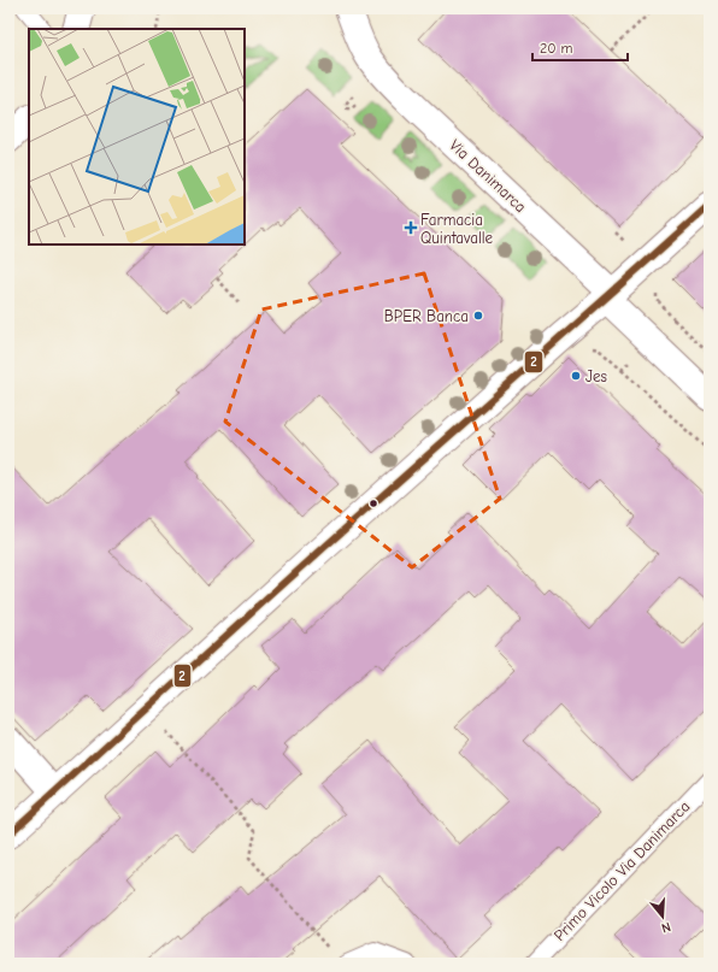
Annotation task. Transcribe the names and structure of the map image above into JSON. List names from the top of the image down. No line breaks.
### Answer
{"streets":{"street":["Via Danimarca"],"lane":["Primo Vicolo Via Danimarca"]},"places":{"health":["Farmacia Quintavalle"],"other":["BPER Banca","Jes"]},"lines":["transit line 2"],"scale_bar":"20 m","north":"bottom"}
